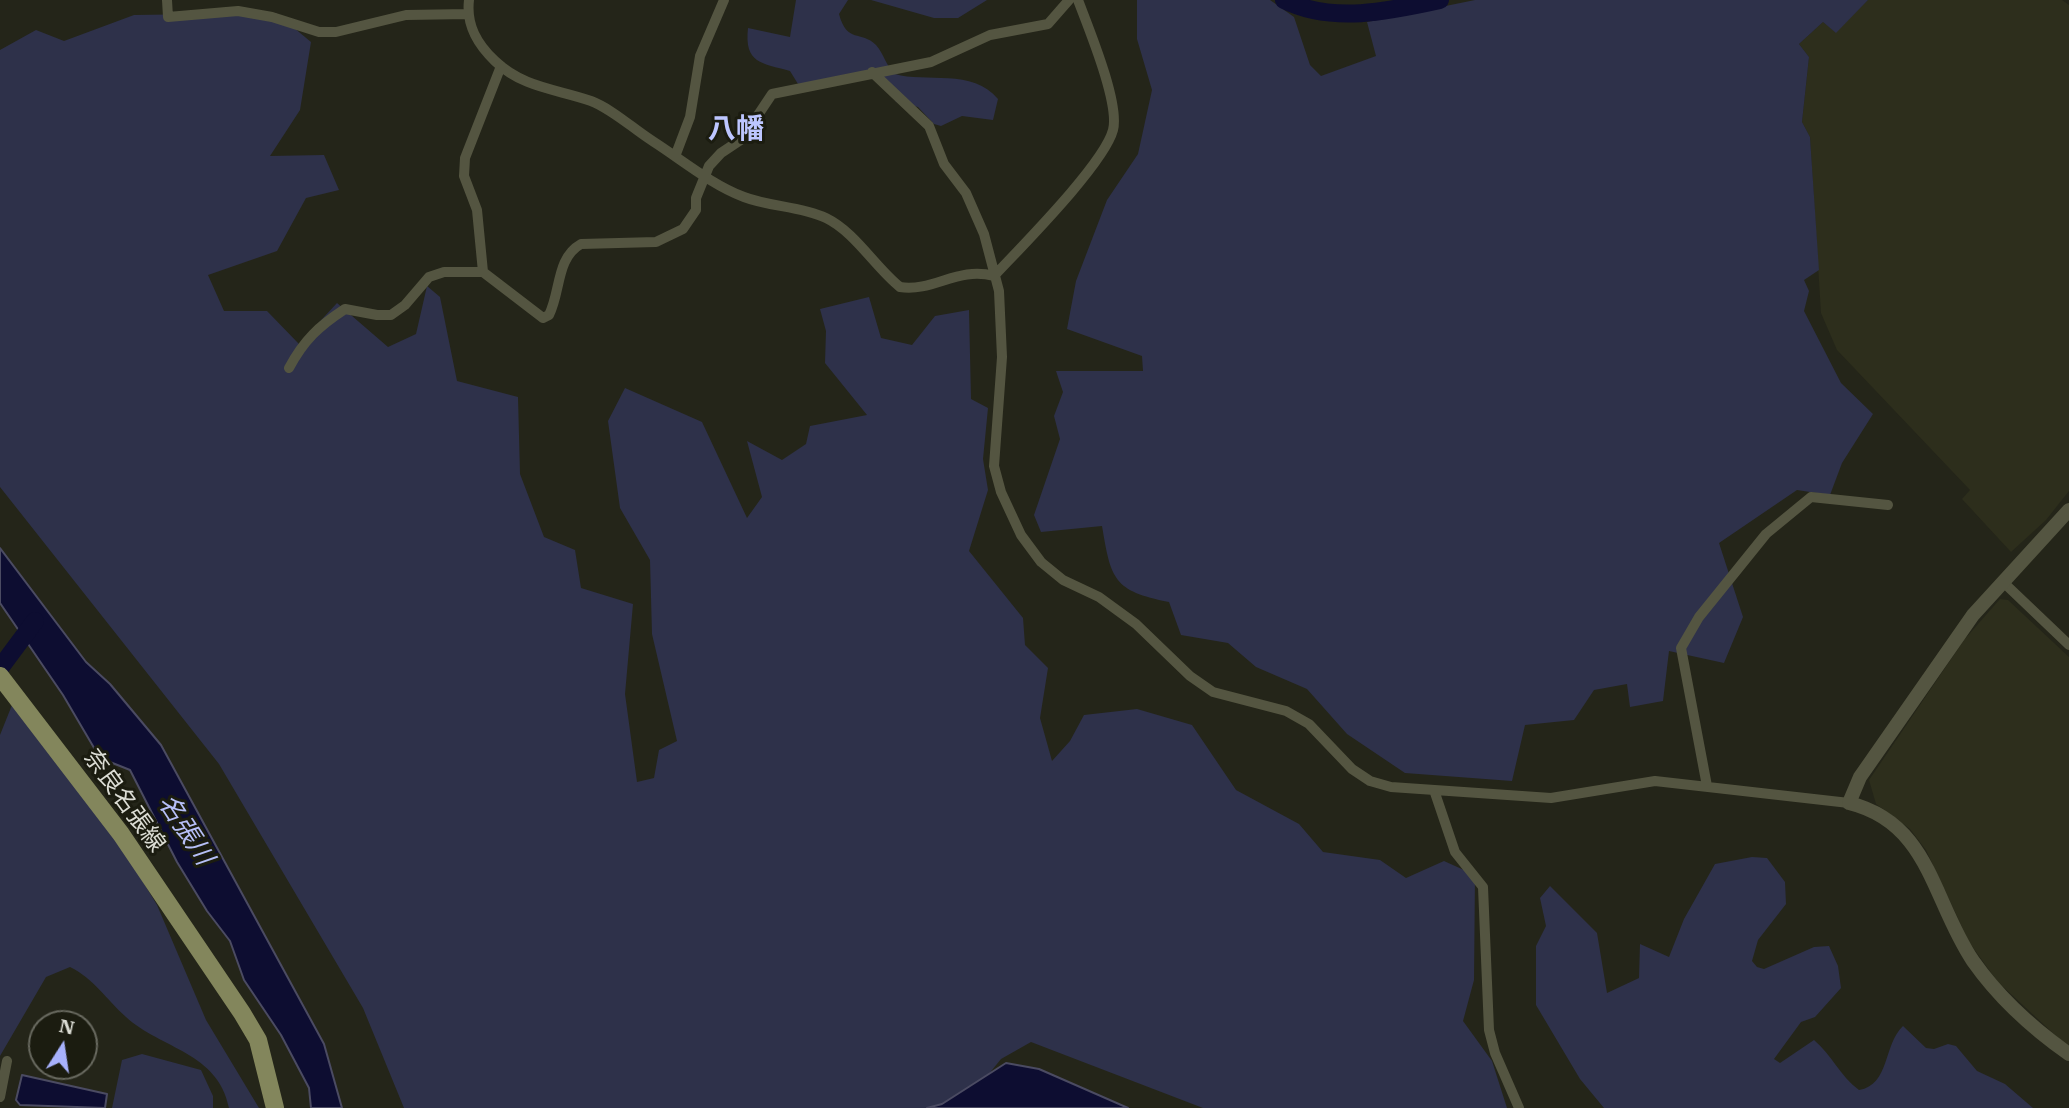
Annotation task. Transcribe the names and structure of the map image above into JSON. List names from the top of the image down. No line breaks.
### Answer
{"streets":{"main road":["奈良名張線"]},"districts":["八幡"],"water":["名張川"],"north":"top"}
